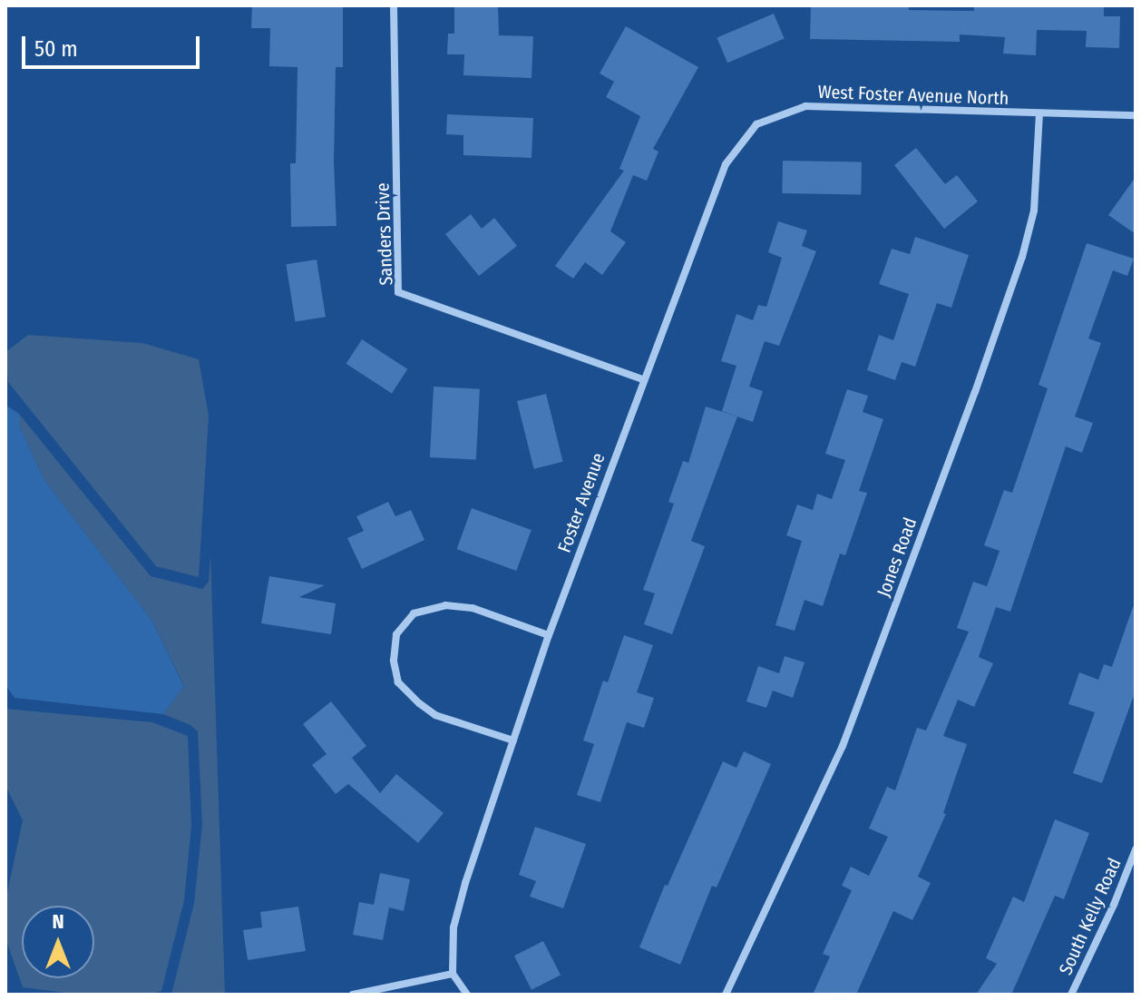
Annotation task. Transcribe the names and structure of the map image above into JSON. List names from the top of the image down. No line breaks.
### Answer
{"streets":{"street":["West Foster Avenue North","Sanders Drive","Foster Avenue","Jones Road","South Kelly Road"]},"crossings":[["West Foster Avenue North","Sanders Drive"],["West Foster Avenue North","Foster Avenue"],["West Foster Avenue North","Jones Road"],["Sanders Drive","Foster Avenue"]],"scale_bar":"50 m","north":"top"}
